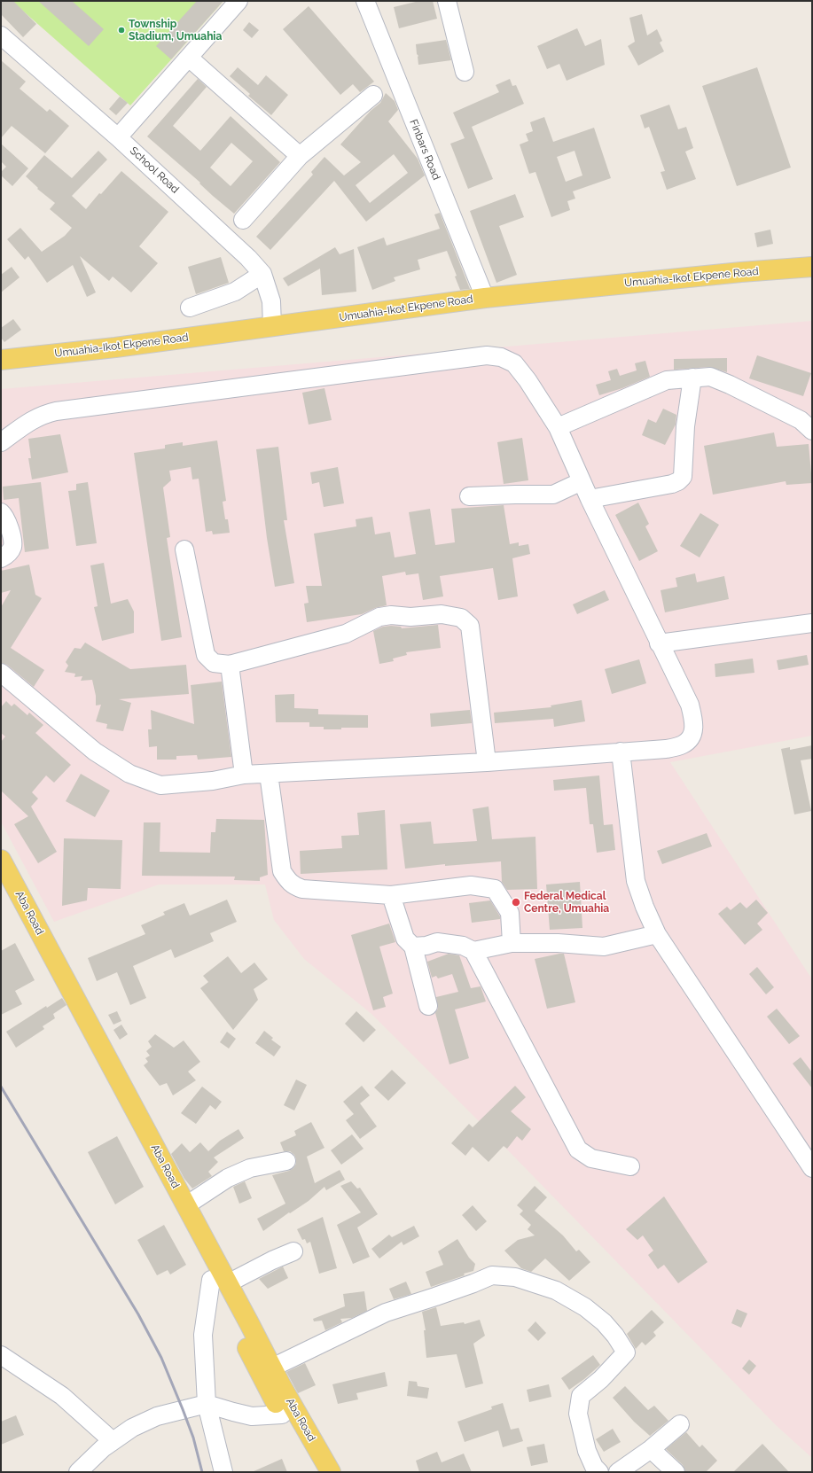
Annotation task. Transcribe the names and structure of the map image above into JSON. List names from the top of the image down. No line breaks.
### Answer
{"streets":{"main road":["Umuahia-Ikot Ekpene Road","Aba Road"],"street":["Finbars Road","School Road"]},"crossings":[["Finbars Road","Umuahia-Ikot Ekpene Road"],["School Road","Umuahia-Ikot Ekpene Road"]],"places":["Township Stadium, Umuahia","Federal Medical Centre, Umuahia"]}
